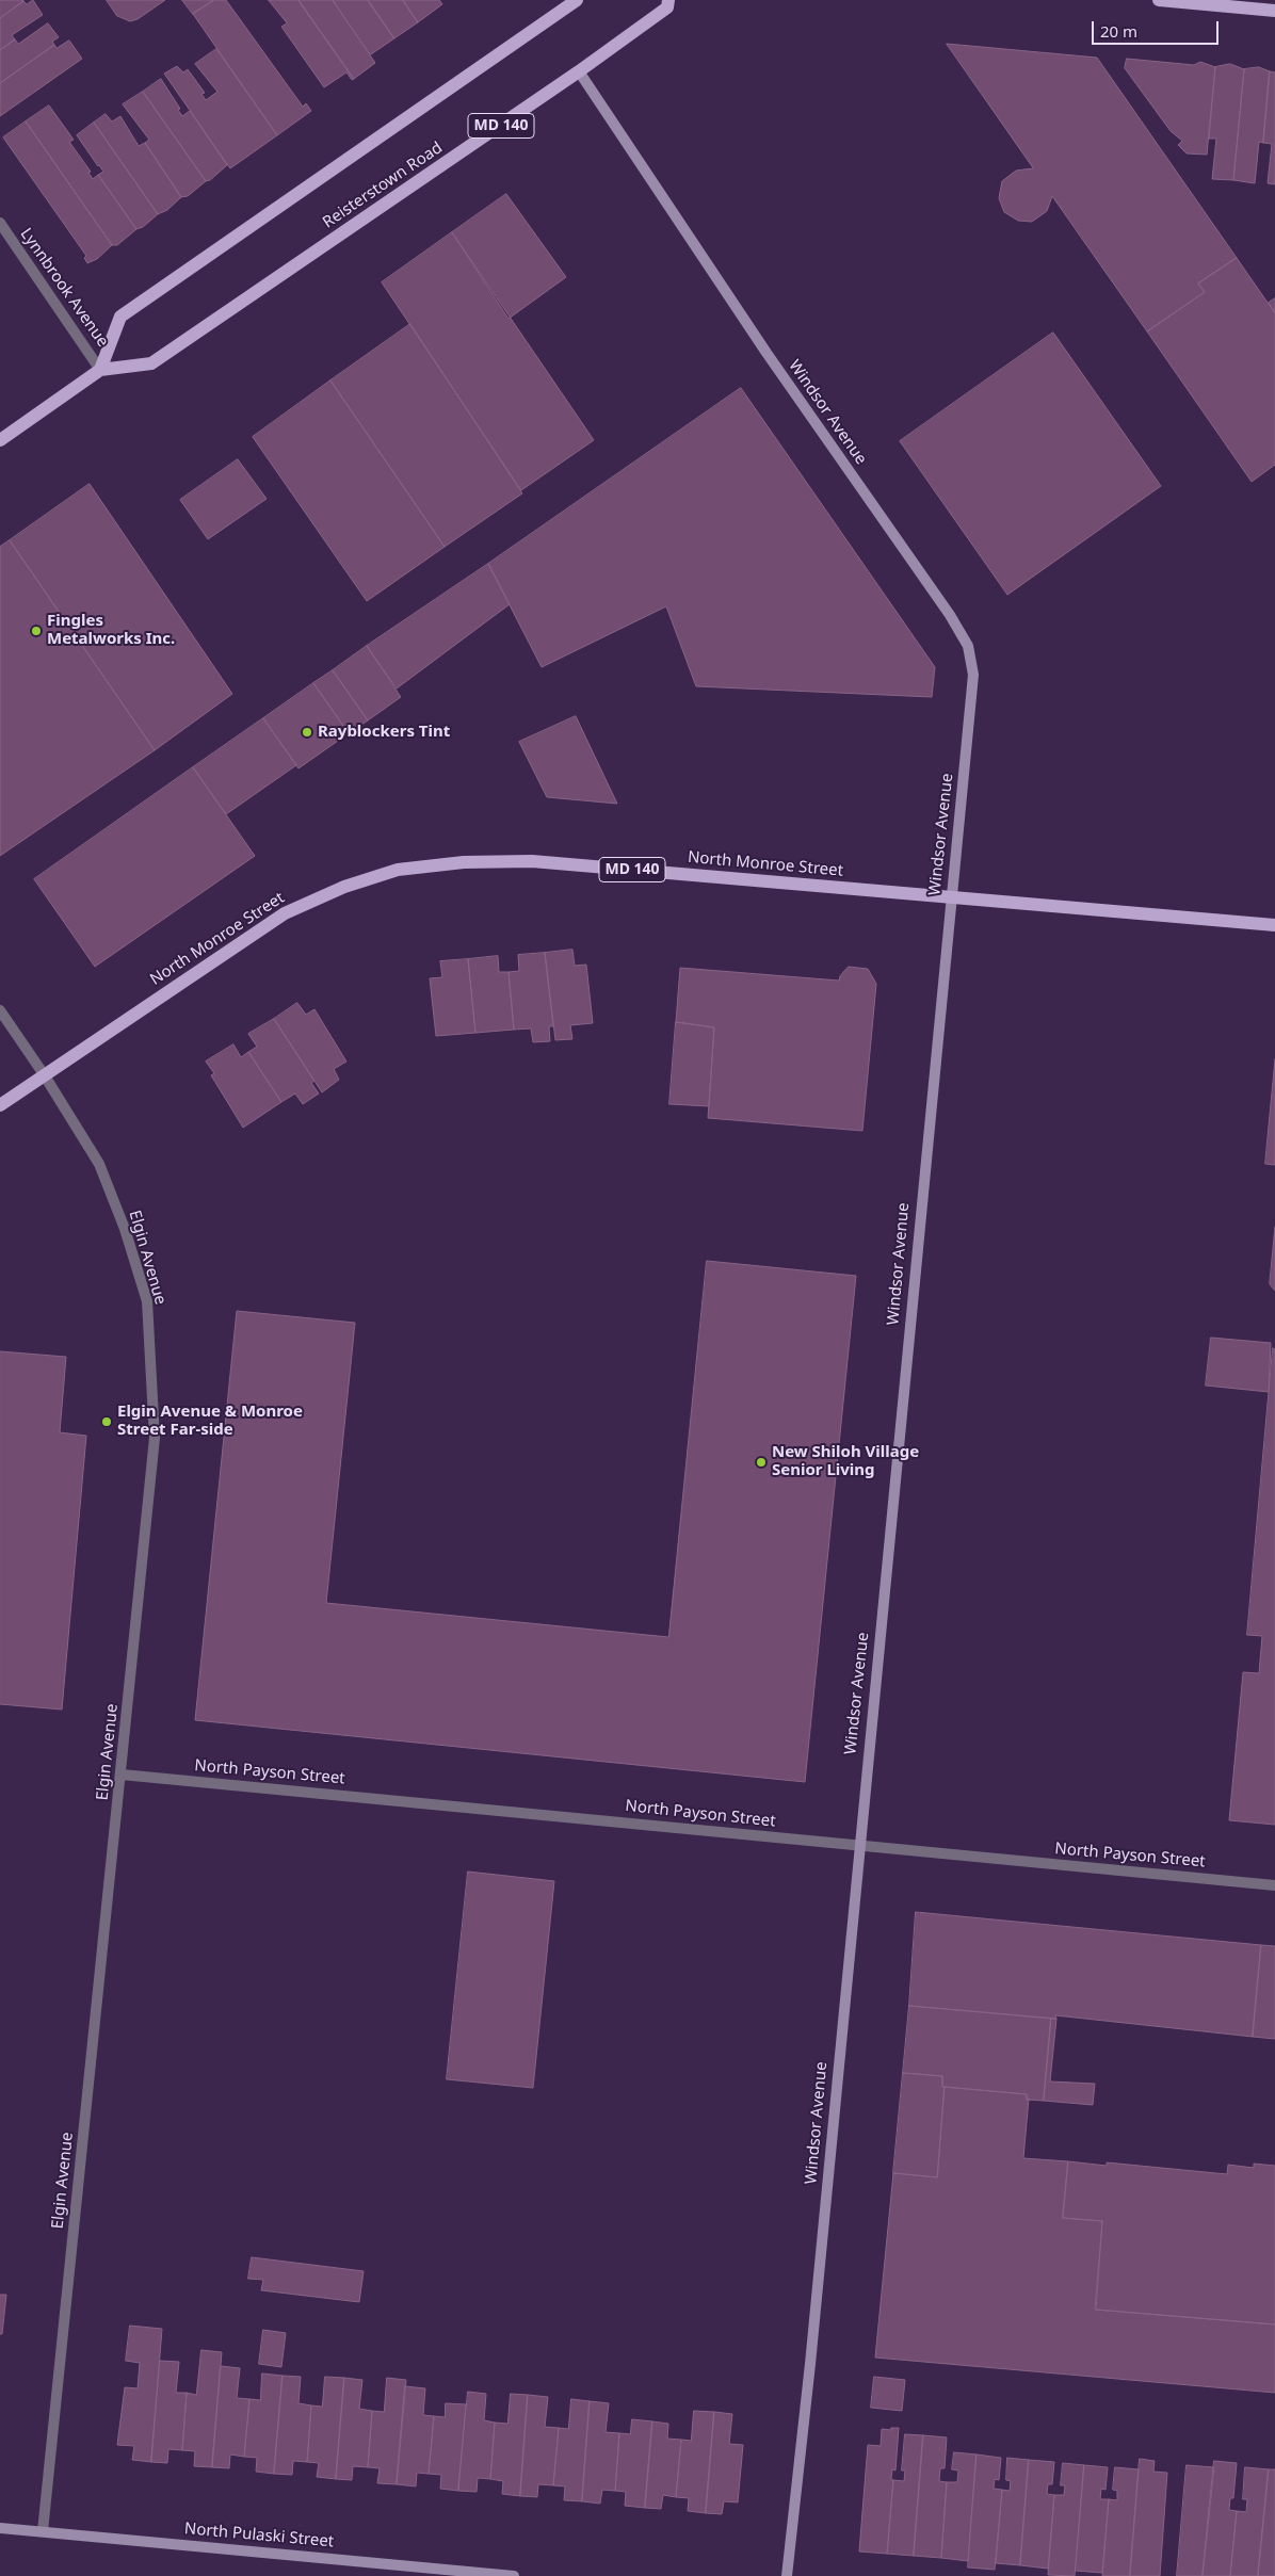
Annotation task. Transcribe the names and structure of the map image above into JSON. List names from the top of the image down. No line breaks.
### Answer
{"streets":{"main road":["MD 140","Reisterstown Road","North Monroe Street"],"street":["Lynnbrook Avenue","Windsor Avenue","Elgin Avenue","North Payson Street","North Pulaski Street"]},"crossings":[["Reisterstown Road","Lynnbrook Avenue"],["Reisterstown Road","Windsor Avenue"],["Windsor Avenue","North Monroe Street"],["Windsor Avenue","North Payson Street"],["North Monroe Street","Elgin Avenue"],["Elgin Avenue","North Payson Street"],["Elgin Avenue","North Pulaski Street"]],"places":["Fingles Metalworks Inc.","Rayblockers Tint","Elgin Avenue & Monroe Street Far-side","New Shiloh Village Senior Living"],"scale_bar":"20 m"}
